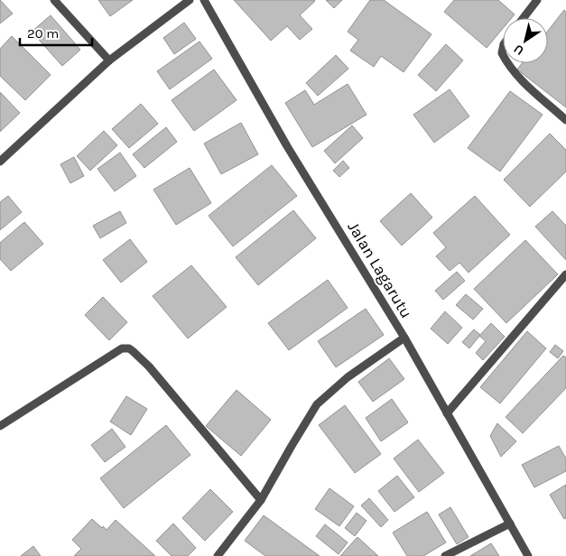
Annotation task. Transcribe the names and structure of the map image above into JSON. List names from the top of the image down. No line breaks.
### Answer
{"streets":{"street":["Jalan Lagarutu"]},"scale_bar":"20 m","north":"bottom left"}
